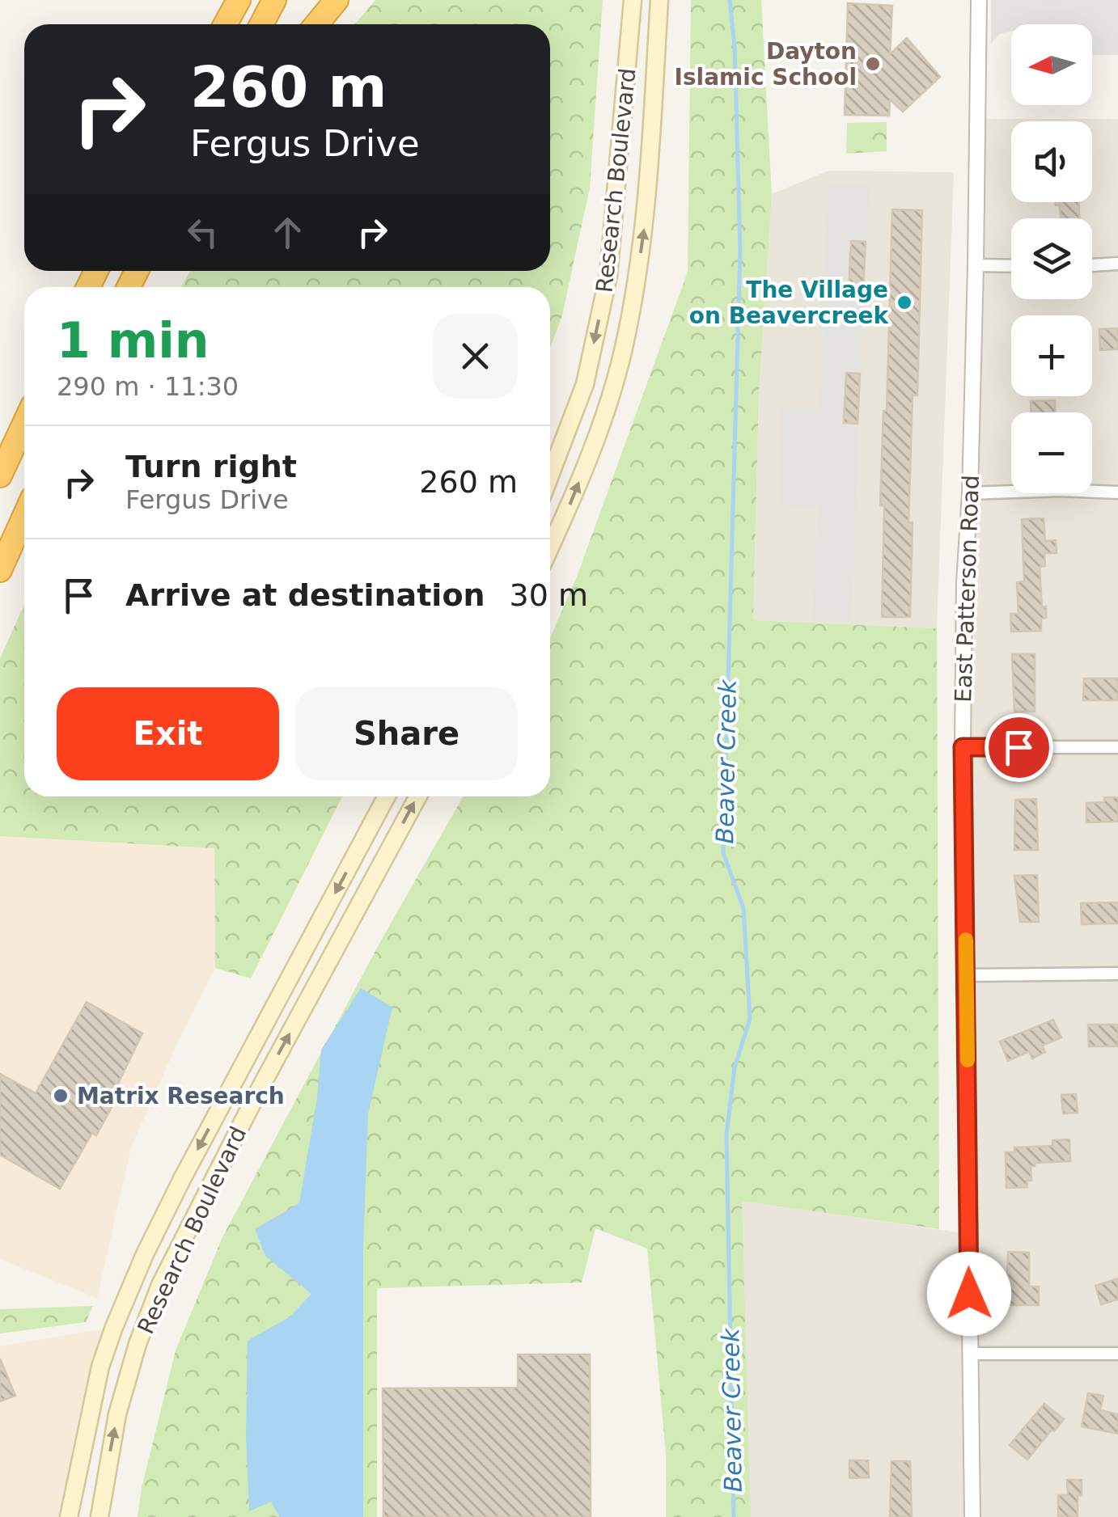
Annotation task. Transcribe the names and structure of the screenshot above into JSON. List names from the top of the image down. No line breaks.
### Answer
{"streets":{"main road":["Research Boulevard"],"street":["East Patterson Road"]},"water":["Beaver Creek"],"places":["Dayton Islamic School","The Village on Beavercreek","Matrix Research"],"north":"left","page":{"map_buttons":["+","−"],"turn":["260 m","Fergus Drive"],"heading":["1 min","290 m · 11:30"],"list":[{"name":"Turn right","note":"Fergus Drive","value":"260 m"},{"name":"Arrive at destination","value":"30 m"}],"buttons":["Exit","Share"]}}
